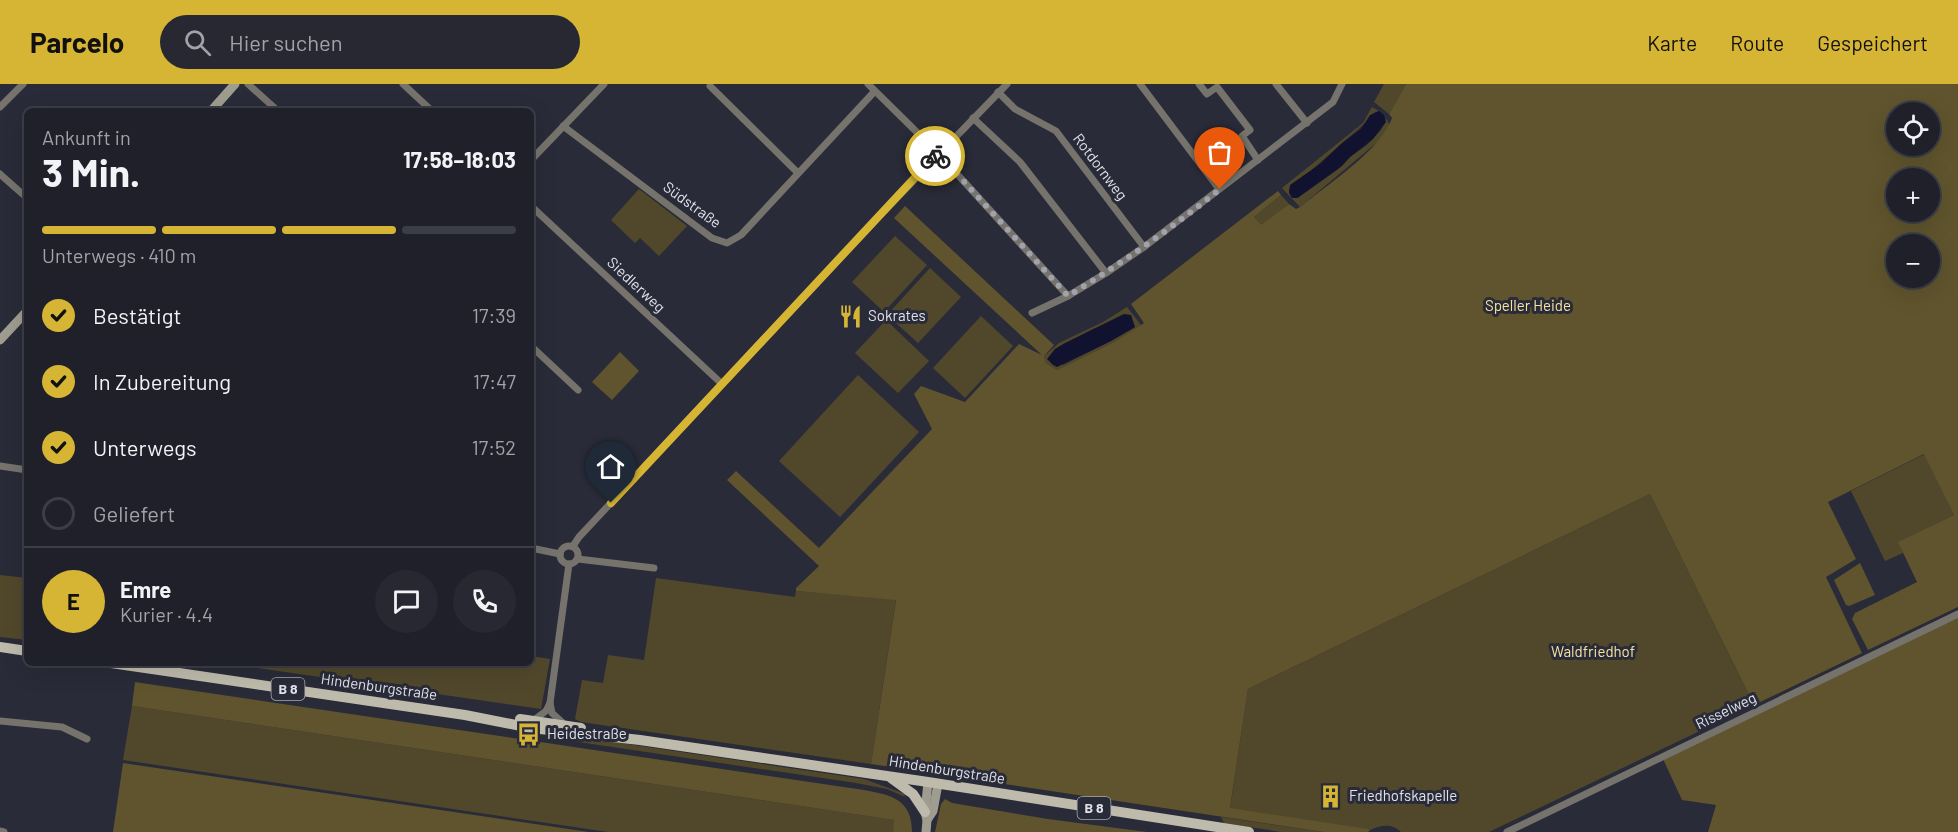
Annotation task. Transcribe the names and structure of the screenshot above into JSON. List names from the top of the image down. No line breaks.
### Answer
{"streets":{"main road":["Hindenburgstraße","B 8"],"street":["Rotdornweg","Südstraße","Siedlerweg","Risselweg"]},"parks":["Speller Heide","Waldfriedhof"],"places":{"restaurant":["Sokrates"],"bus stop":["Heidestraße"],"building":["Friedhofskapelle"]},"page":{"header":"Parcelo","search":"Hier suchen","nav":["Karte","Route","Gespeichert"],"map_buttons":["+","−"],"heading":["3 Min.","Ankunft in","17:58–18:03"],"panel":["Emre","Kurier · 4.4"],"bar":"Unterwegs · 410 m","list":[["Bestätigt","17:39"],["In Zubereitung","17:47"],["Unterwegs","17:52"],"Geliefert"],"round":"E"}}
